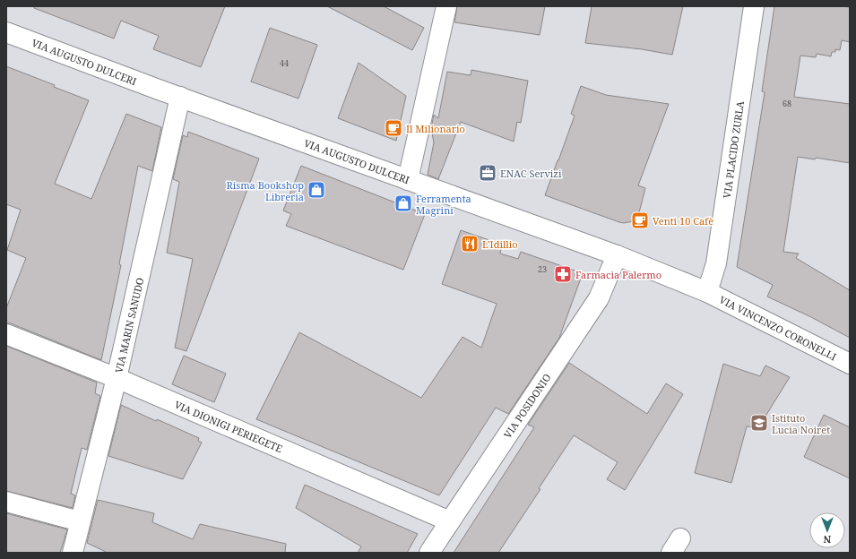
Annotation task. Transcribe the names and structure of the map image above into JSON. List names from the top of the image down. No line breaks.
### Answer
{"streets":{"street":["VIA AUGUSTO DULCERI","VIA PLACIDO ZURLA","VIA MARIN SANUDO","VIA VINCENZO CORONELLI","VIA POSIDONIO","VIA DIONIGI PERIEGETE"]},"crossings":[["VIA AUGUSTO DULCERI","VIA PLACIDO ZURLA"],["VIA AUGUSTO DULCERI","VIA MARIN SANUDO"],["VIA AUGUSTO DULCERI","VIA VINCENZO CORONELLI"],["VIA AUGUSTO DULCERI","VIA POSIDONIO"],["VIA PLACIDO ZURLA","VIA VINCENZO CORONELLI"],["VIA MARIN SANUDO","VIA DIONIGI PERIEGETE"],["VIA POSIDONIO","VIA DIONIGI PERIEGETE"]],"places":{"cafe":["Il Milionario","Venti 10 Cafè"],"office":["ENAC Servizi"],"shop":["Risma Bookshop Libreria","Ferramenta Magrini"],"restaurant":["L'Idillio"],"pharmacy":["Farmacia Palermo"],"school or university":["Istituto Lucia Noiret"]},"house_numbers":["44","68","23"],"north":"bottom"}
